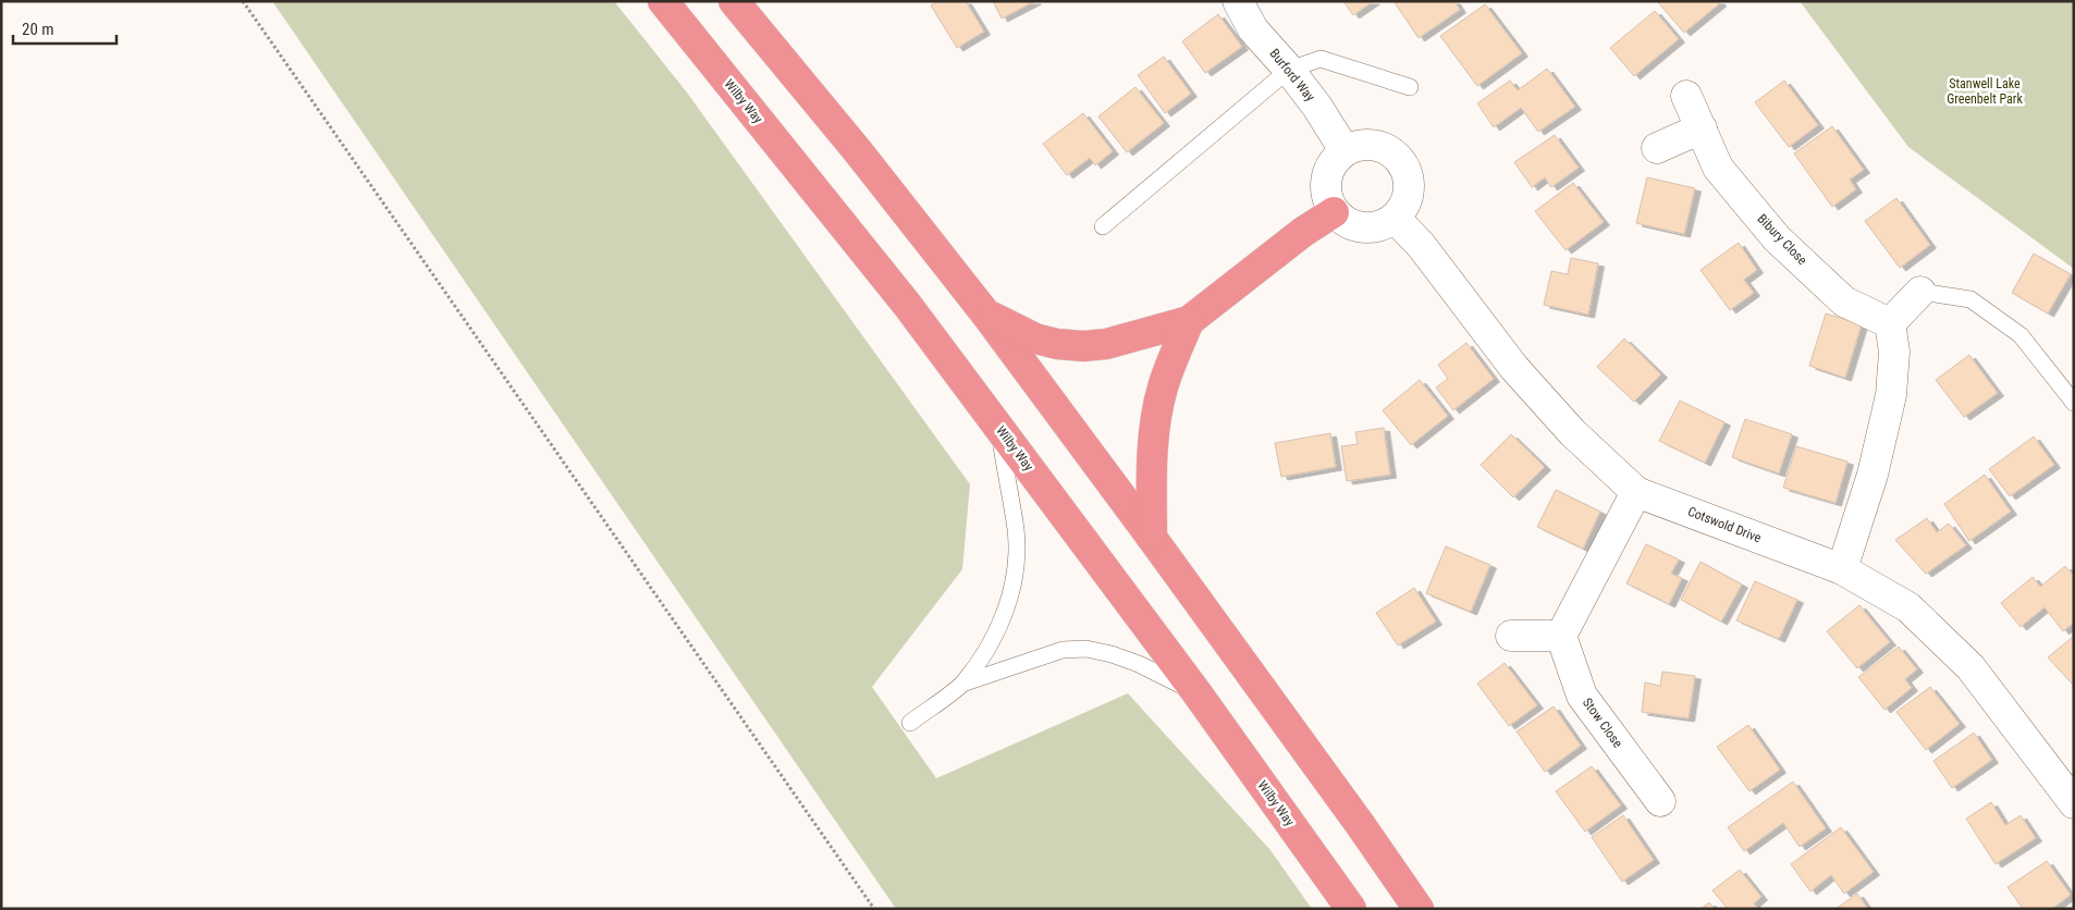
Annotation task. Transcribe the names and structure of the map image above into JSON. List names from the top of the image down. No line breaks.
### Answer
{"streets":{"highway":["Wilby Way"],"street":["Burford Way","Bibury Close","Cotswold Drive","Stow Close"]},"crossings":[["Burford Way","Cotswold Drive"]],"parks":["Stanwell Lake Greenbelt Park"],"scale_bar":"20 m"}
